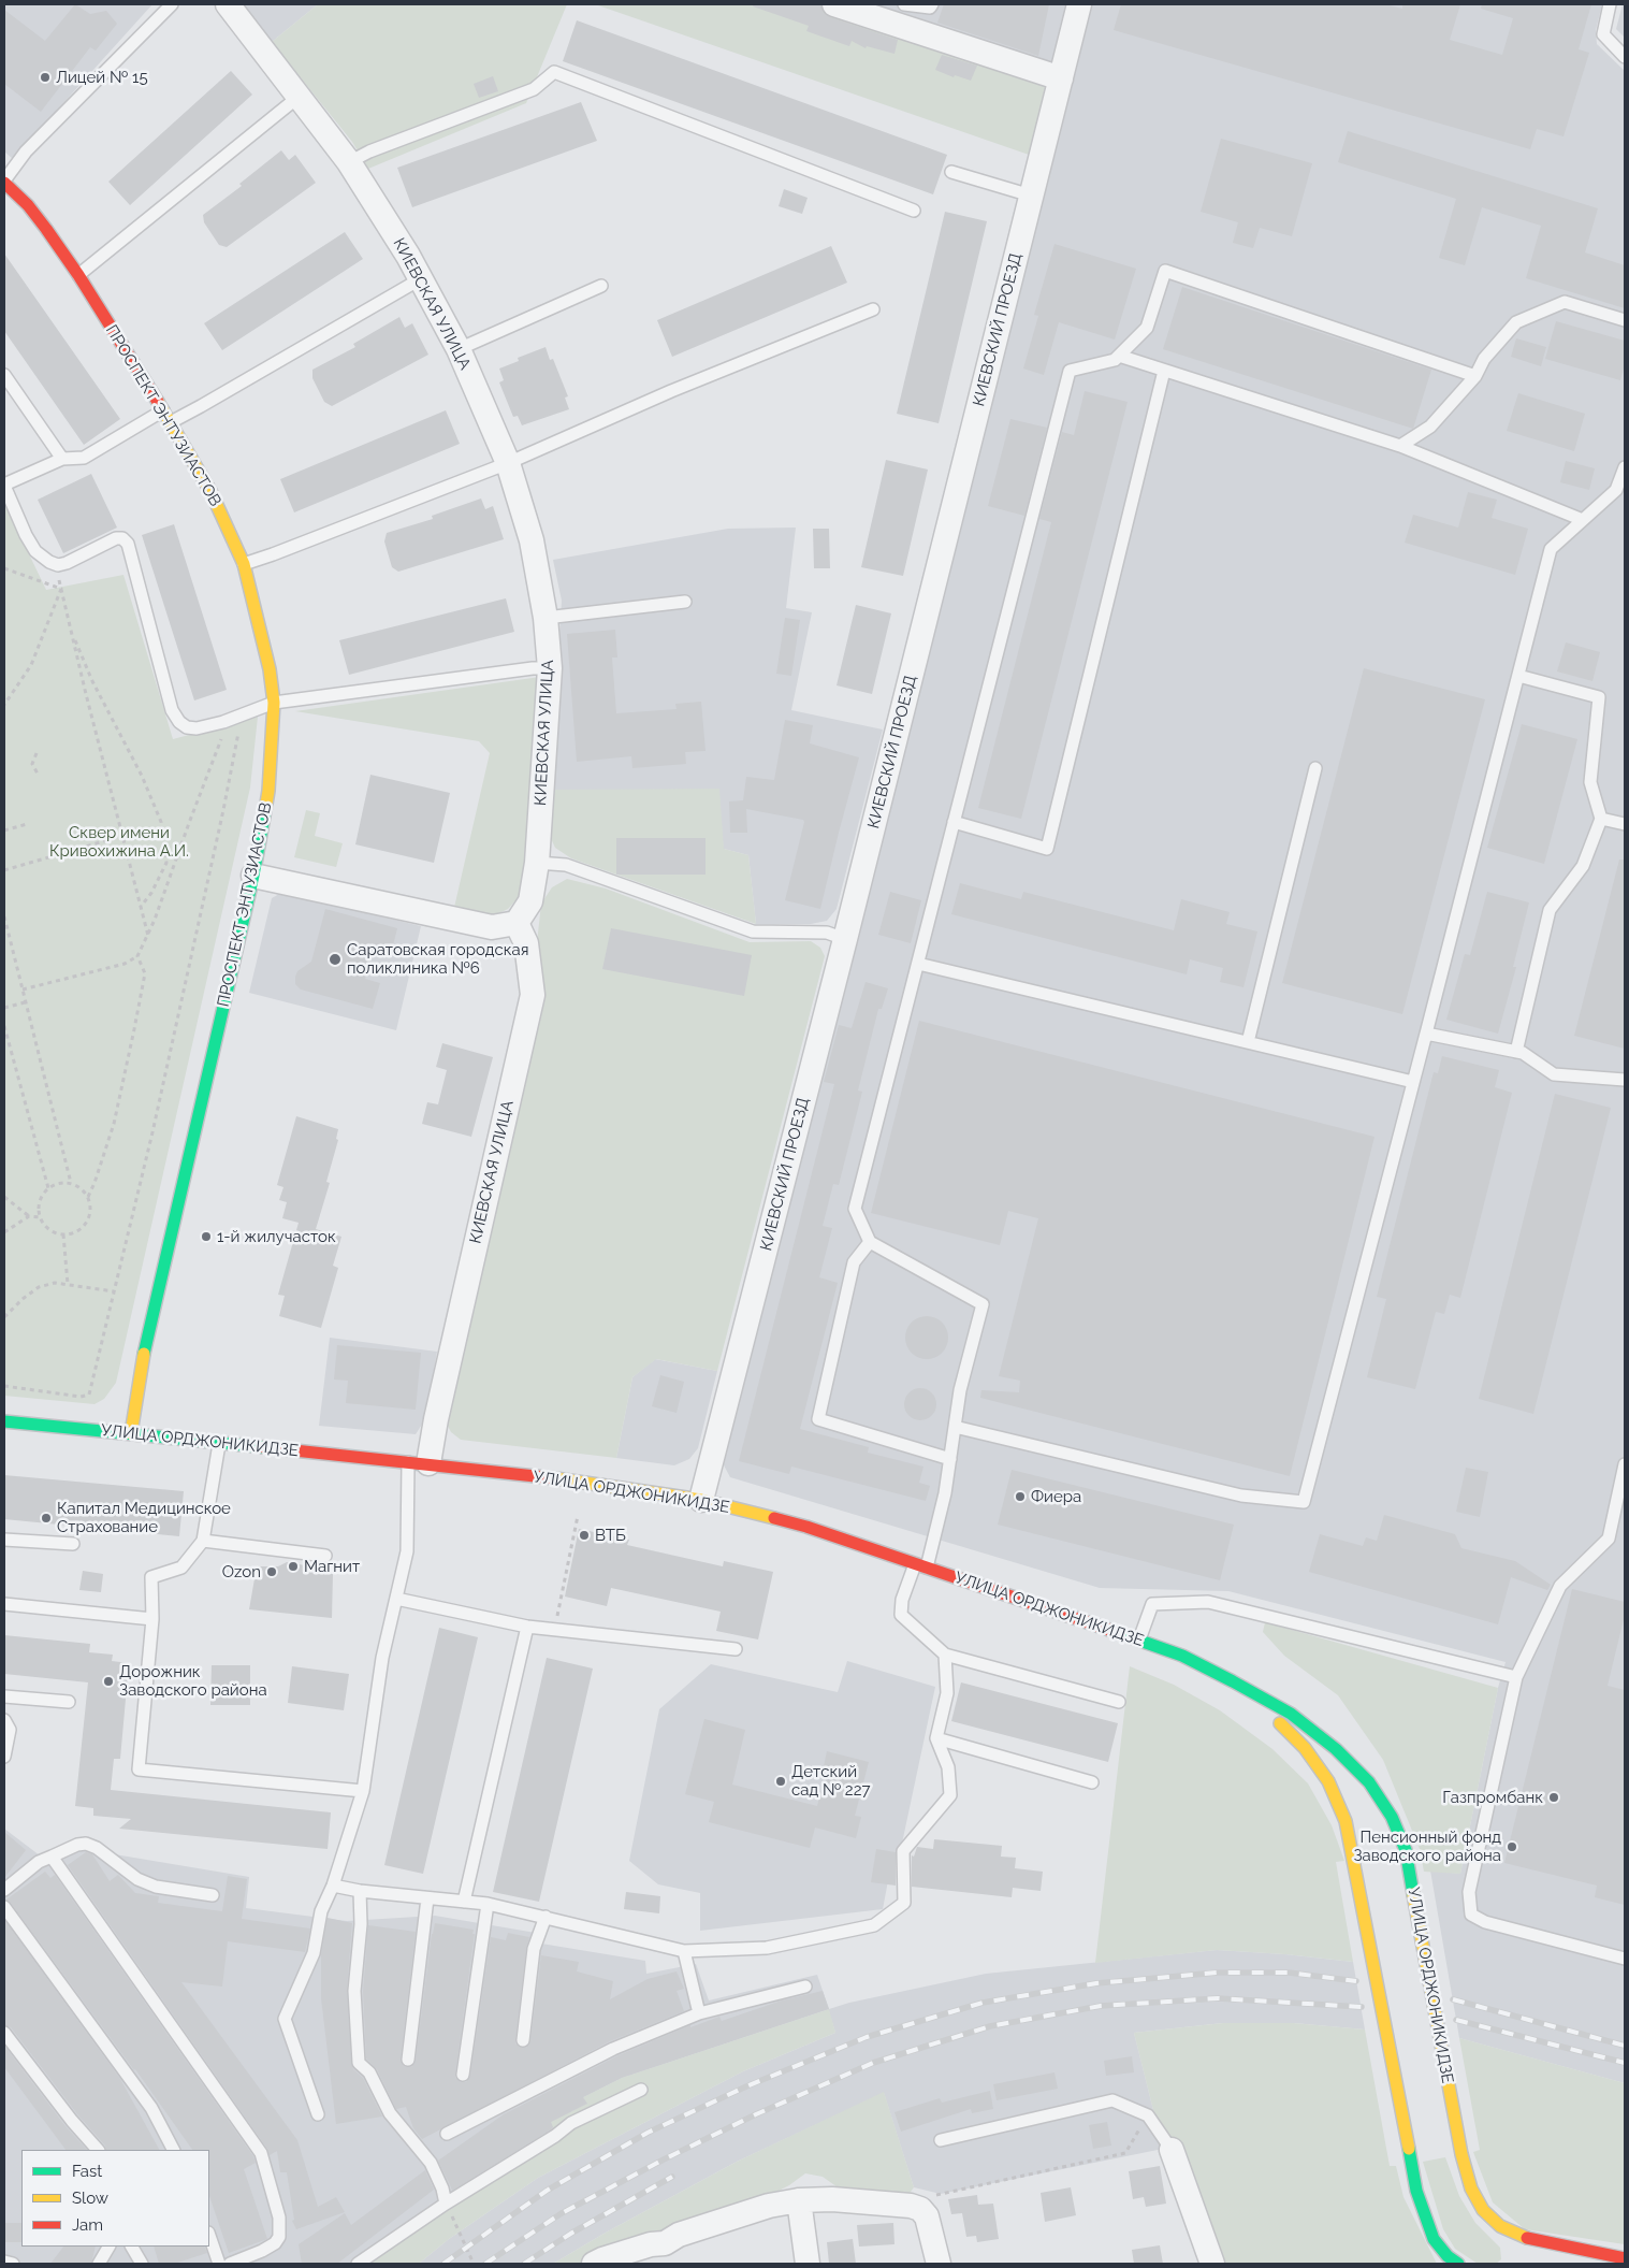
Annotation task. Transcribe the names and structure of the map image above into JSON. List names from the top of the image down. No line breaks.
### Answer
{"streets":{"main road":["ПРОСПЕКТ ЭНТУЗИАСТОВ","УЛИЦА ОРДЖОНИКИДЗЕ"],"street":["КИЕВСКАЯ УЛИЦА","КИЕВСКИЙ ПРОЕЗД"]},"crossings":[["КИЕВСКАЯ УЛИЦА","УЛИЦА ОРДЖОНИКИДЗЕ"],["КИЕВСКИЙ ПРОЕЗД","УЛИЦА ОРДЖОНИКИДЗЕ"],["ПРОСПЕКТ ЭНТУЗИАСТОВ","УЛИЦА ОРДЖОНИКИДЗЕ"]],"parks":["Сквер имени Кривохижина А.И."],"places":["Лицей № 15","Саратовская городская поликлиника №6","1-й жилучасток","Фиера","Капитал Медицинское Страхование","ВТБ","Магнит","Ozon","Дорожник Заводского района","Детский сад № 227","Газпромбанк","Пенсионный фонд Заводского района"],"legend":["Fast","Slow","Jam"]}
